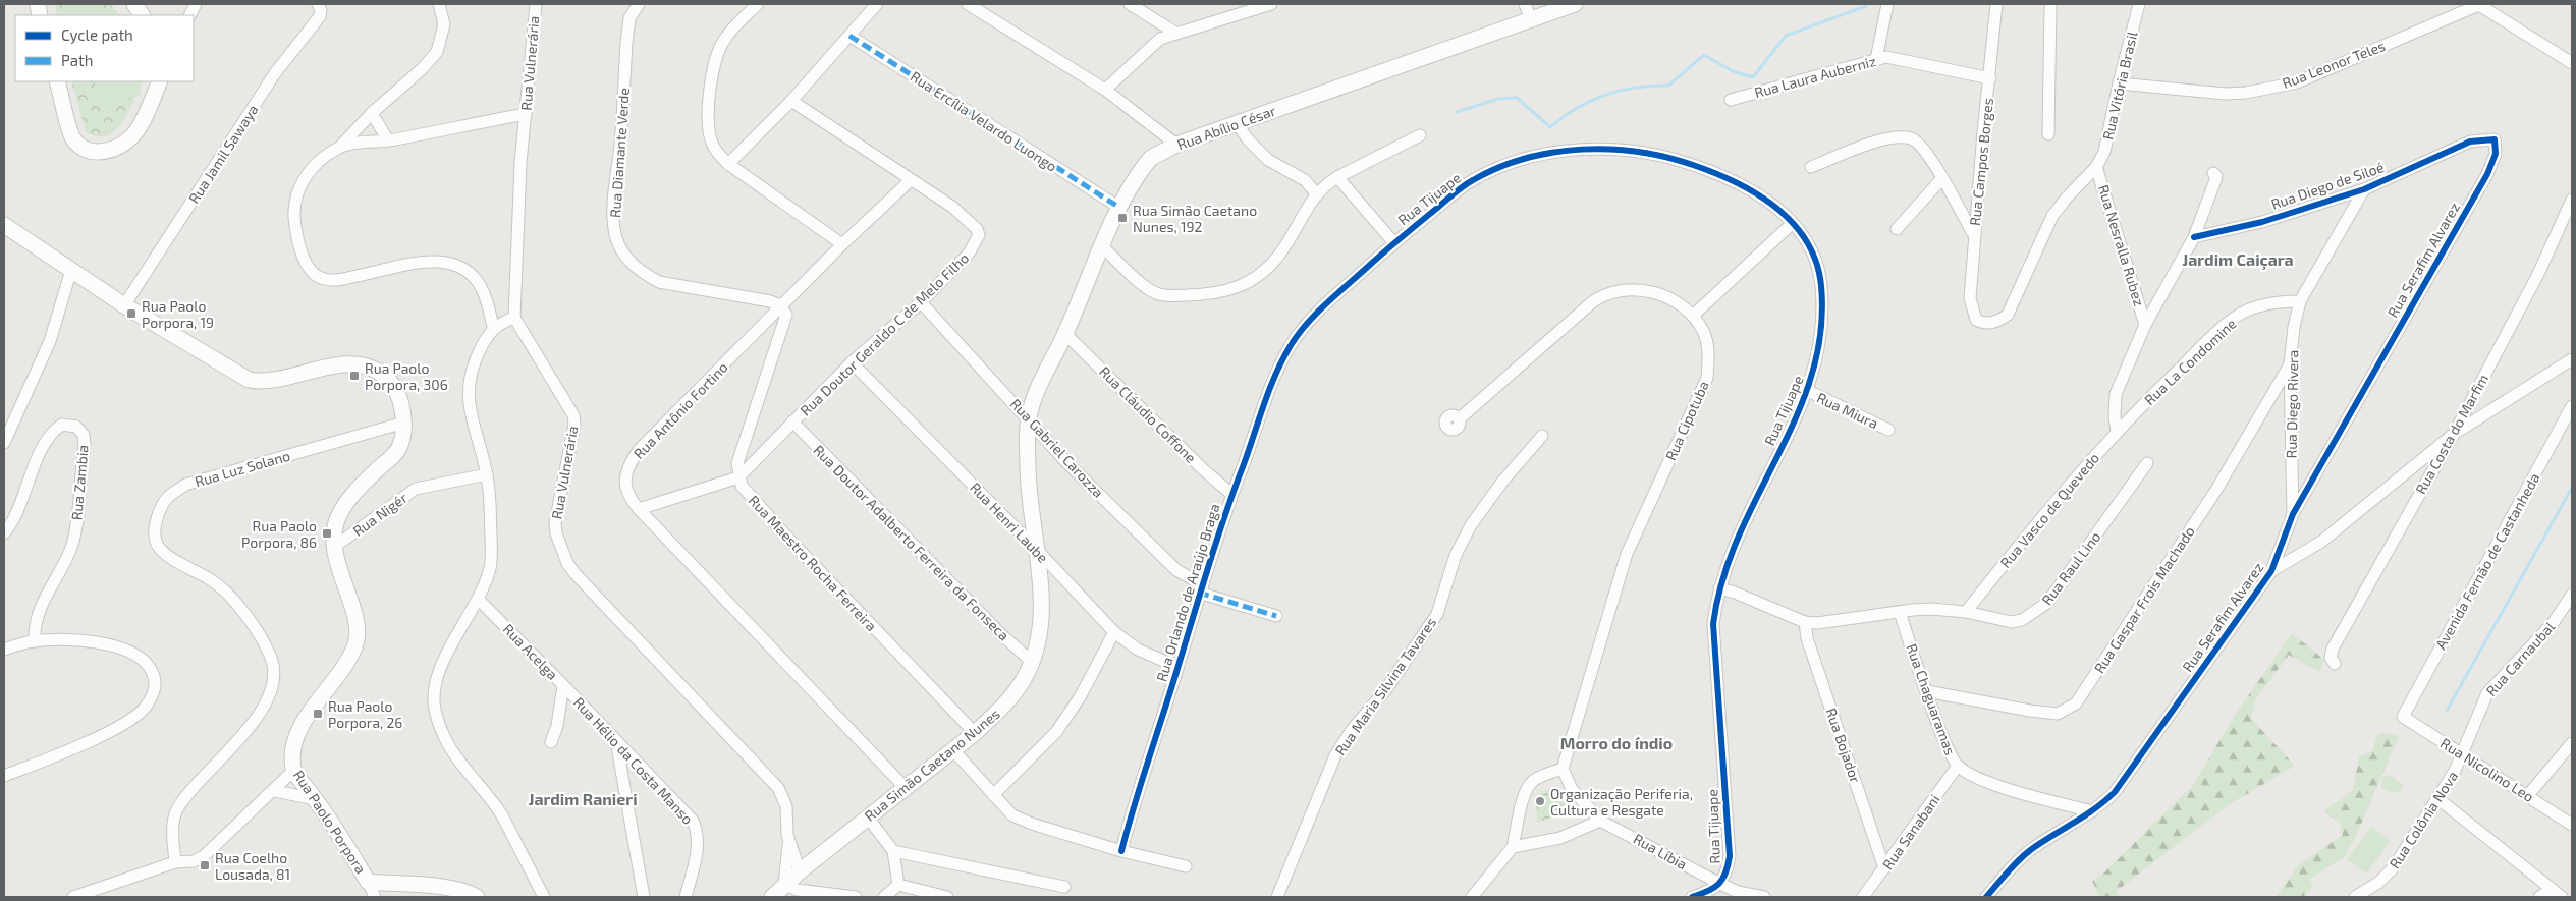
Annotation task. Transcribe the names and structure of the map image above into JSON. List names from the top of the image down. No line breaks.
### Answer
{"streets":{"main road":["Rua Abílio César","Rua Simão Caetano Nunes","Rua Paolo Porpora"],"street":["Rua Vulnerária","Rua Leonor Teles","Rua Laura Auberniz","Rua Vitória Brasil","Rua Ercília Velardo Luongo","Rua Diamante Verde","Rua Jamil Sawaya","Rua Campos Borges","Rua Diego de Siloé","Rua Tijuape","Rua Nesralla Rubez","Rua Serafim Alvarez","Rua Doutor Geraldo C de Melo Filho","Rua La Condomine","Rua Diego Rivera","Rua Antônio Fortino","Rua Miura","Rua Cláudio Coffone","Rua Cipotuba","Rua Costa do Marfim","Rua Gabriel Carozza","Rua Luz Solano","Rua Zambia","Rua Vasco de Quevedo","Rua Nigér","Rua Henri Laube","Rua Doutor Adalberto Ferreira da Fonseca","Avenida Fernão de Castanheda","Rua Maestro Rocha Ferreira","Rua Raul Lino","Rua Orlando de Araújo Braga","Rua Gaspar Frois Machado","Rua Acelga","Rua Carnaubal","Rua Maria Silvina Tavares","Rua Chaguaramas","Rua Bojador","Rua Hélio da Costa Manso","Rua Nicolino Leo","Rua Colônia Nova","Rua Sanabani","Rua Líbia"]},"crossings":[["Rua Vulnerária","Rua Simão Caetano Nunes"],["Rua Leonor Teles","Rua Vitória Brasil"],["Rua Laura Auberniz","Rua Campos Borges"],["Rua Vitória Brasil","Rua Campos Borges"],["Rua Vitória Brasil","Rua Nesralla Rubez"],["Rua Ercília Velardo Luongo","Rua Abílio César"],["Rua Abílio César","Rua Cláudio Coffone"],["Rua Abílio César","Rua Gabriel Carozza"],["Rua Abílio César","Rua Simão Caetano Nunes"],["Rua Diamante Verde","Rua Antônio Fortino"],["Rua Jamil Sawaya","Rua Paolo Porpora"],["Rua Campos Borges","Rua Nesralla Rubez"],["Rua Diego de Siloé","Rua Serafim Alvarez"],["Rua Diego de Siloé","Rua Diego Rivera"],["Rua Tijuape","Rua Miura"],["Rua Tijuape","Rua Orlando de Araújo Braga"],["Rua Tijuape","Rua Líbia"],["Rua Serafim Alvarez","Rua Diego Rivera"],["Rua Serafim Alvarez","Rua Chaguaramas"],["Rua Doutor Geraldo C de Melo Filho","Rua Antônio Fortino"],["Rua Doutor Geraldo C de Melo Filho","Rua Gabriel Carozza"],["Rua Doutor Geraldo C de Melo Filho","Rua Henri Laube"],["Rua Doutor Geraldo C de Melo Filho","Rua Doutor Adalberto Ferreira da Fonseca"],["Rua Doutor Geraldo C de Melo Filho","Rua Maestro Rocha Ferreira"],["Rua La Condomine","Rua Diego Rivera"],["Rua La Condomine","Rua Vasco de Quevedo"],["Rua Diego Rivera","Rua Gaspar Frois Machado"],["Rua Antônio Fortino","Rua Simão Caetano Nunes"],["Rua Cláudio Coffone","Rua Orlando de Araújo Braga"],["Rua Gabriel Carozza","Rua Orlando de Araújo Braga"],["Rua Gabriel Carozza","Rua Simão Caetano Nunes"],["Rua Luz Solano","Rua Paolo Porpora"],["Rua Vasco de Quevedo","Rua Raul Lino"],["Rua Nigér","Rua Paolo Porpora"],["Rua Henri Laube","Rua Orlando de Araújo Braga"],["Rua Henri Laube","Rua Simão Caetano Nunes"],["Rua Doutor Adalberto Ferreira da Fonseca","Rua Simão Caetano Nunes"],["Avenida Fernão de Castanheda","Rua Nicolino Leo"],["Rua Maestro Rocha Ferreira","Rua Simão Caetano Nunes"],["Rua Gaspar Frois Machado","Rua Chaguaramas"],["Rua Acelga","Rua Hélio da Costa Manso"],["Rua Carnaubal","Rua Nicolino Leo"],["Rua Carnaubal","Rua Colônia Nova"],["Rua Chaguaramas","Rua Sanabani"],["Rua Bojador","Rua Sanabani"],["Rua Nicolino Leo","Rua Colônia Nova"]],"districts":["Jardim Caiçara","Morro do índio","Jardim Ranieri"],"places":{"transit":["Rua Simão Caetano Nunes, 192","Rua Paolo Porpora, 19","Rua Paolo Porpora, 306","Rua Paolo Porpora, 86","Rua Paolo Porpora, 26","Rua Coelho Lousada, 81"],"other":["Organização Periferia, Cultura e Resgate"]},"legend":["Cycle path","Path"]}
